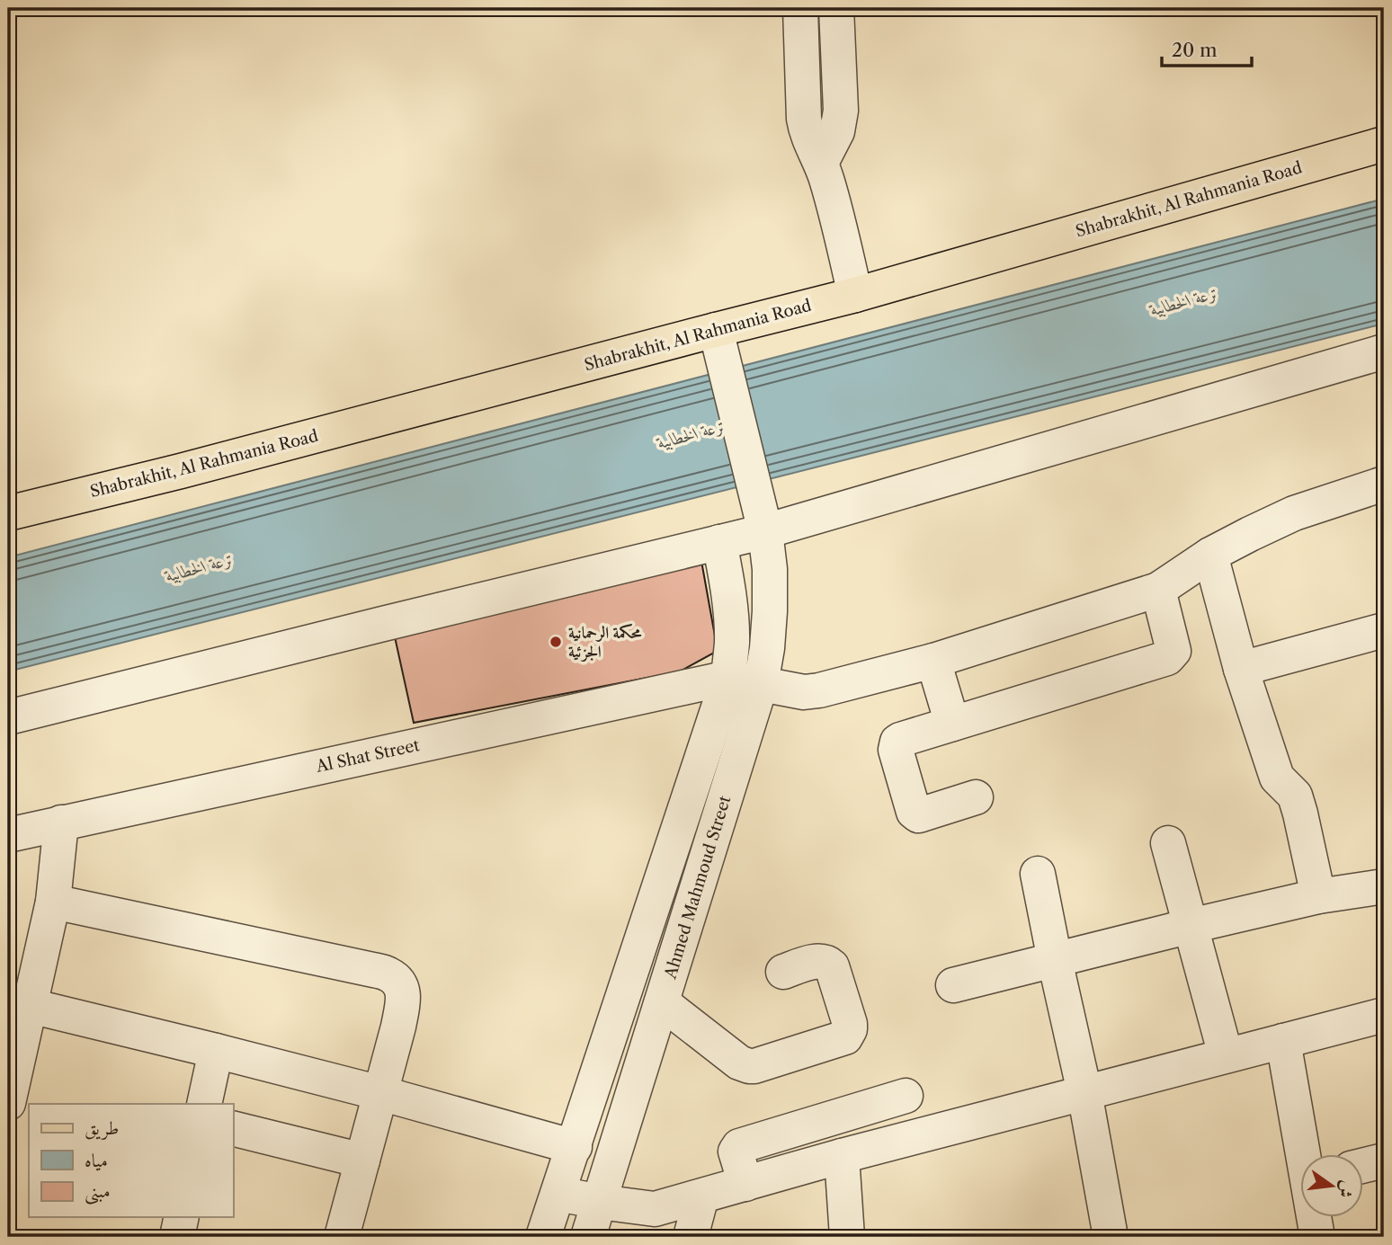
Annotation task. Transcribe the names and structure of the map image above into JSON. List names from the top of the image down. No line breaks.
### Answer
{"streets":{"main road":["Shabrakhit, Al Rahmania Road"],"street":["Al Shat Street","Ahmed Mahmoud Street"]},"crossings":[["Shabrakhit, Al Rahmania Road","Ahmed Mahmoud Street"],["Al Shat Street","Ahmed Mahmoud Street"]],"water":["ترعة الخطابية"],"places":["محكمة الرحمانية الجزئية"],"legend":["طريق","مياه","مبنى"],"scale_bar":"20 m","north":"right"}
